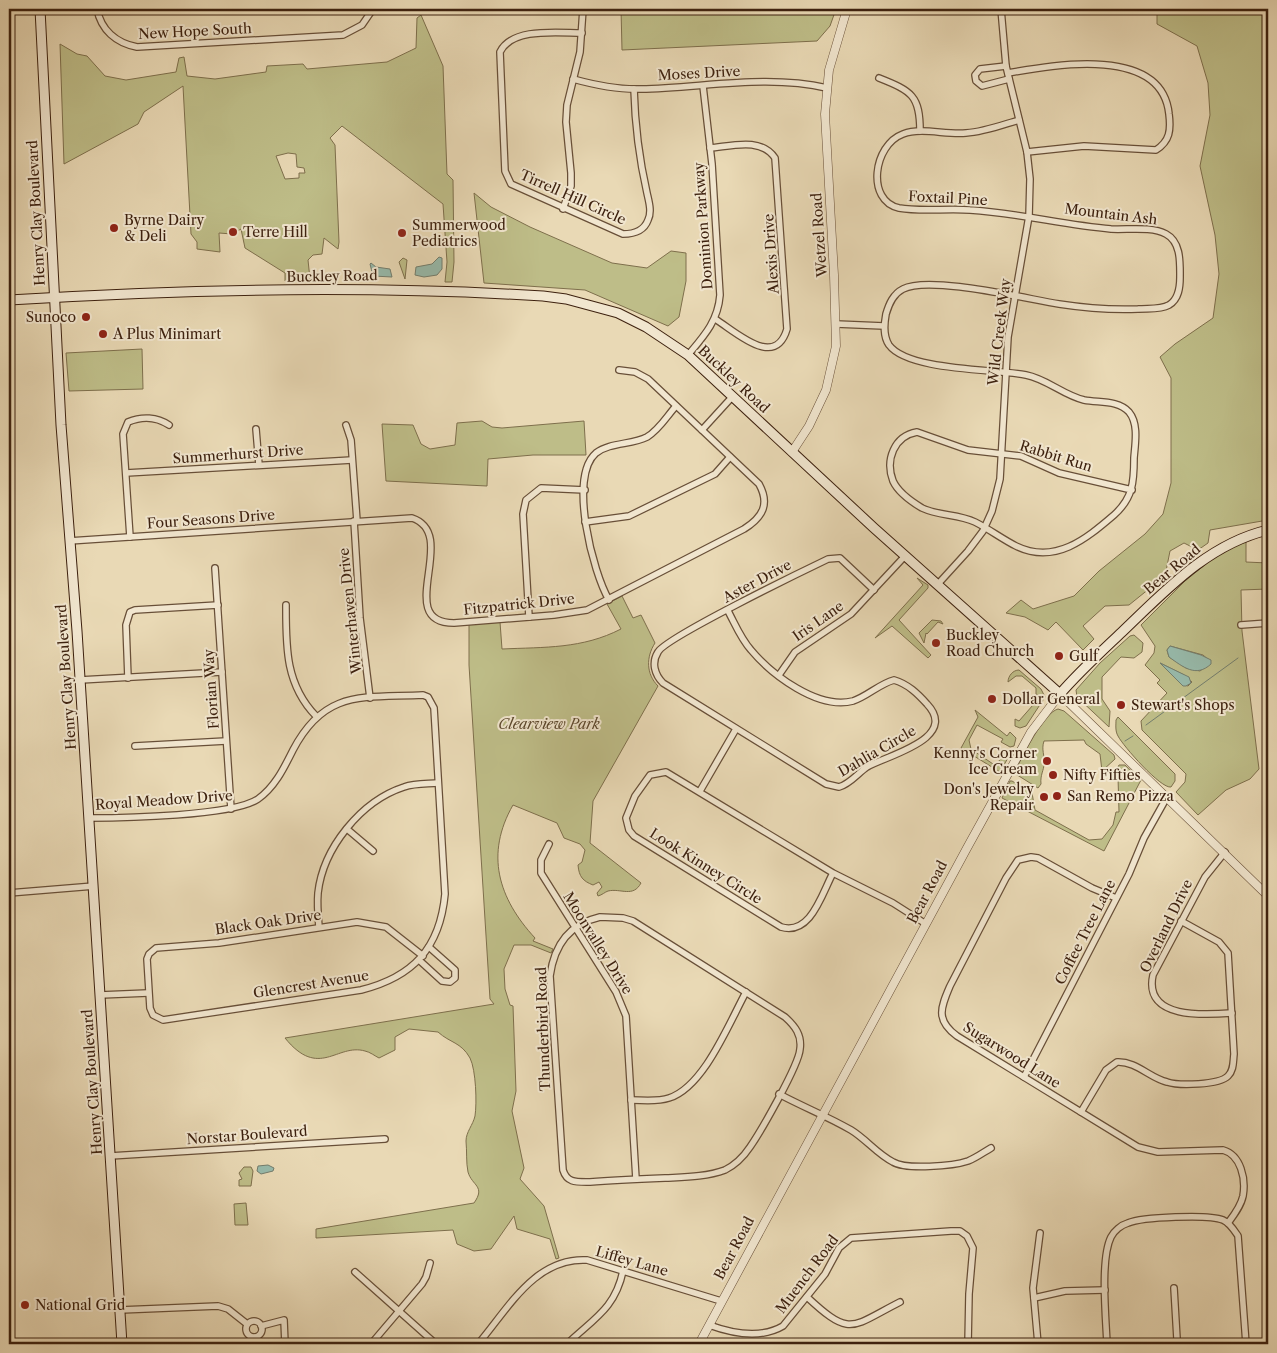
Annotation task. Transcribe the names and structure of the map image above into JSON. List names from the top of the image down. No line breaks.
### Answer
{"streets":{"main road":["Henry Clay Boulevard","Buckley Road","Bear Road"],"street":["New Hope South","Moses Drive","Tirrell Hill Circle","Foxtail Pine","Mountain Ash","Dominion Parkway","Wetzel Road","Alexis Drive","Wild Creek Way","Summerhurst Drive","Rabbit Run","Four Seasons Drive","Aster Drive","Fitzpatrick Drive","Winterhaven Drive","Iris Lane","Florian Way","Dahlia Circle","Royal Meadow Drive","Look Kinney Circle","Black Oak Drive","Overland Drive","Coffee Tree Lane","Moonvalley Drive","Glencrest Avenue","Thunderbird Road","Sugarwood Lane","Norstar Boulevard","Liffey Lane","Muench Road"]},"crossings":[["Moses Drive","Tirrell Hill Circle"],["Moses Drive","Dominion Parkway"],["Moses Drive","Wetzel Road"],["Foxtail Pine","Mountain Ash"],["Foxtail Pine","Wild Creek Way"],["Henry Clay Boulevard","Buckley Road"],["Henry Clay Boulevard","Four Seasons Drive"],["Henry Clay Boulevard","Royal Meadow Drive"],["Henry Clay Boulevard","Norstar Boulevard"],["Mountain Ash","Wild Creek Way"],["Dominion Parkway","Alexis Drive"],["Dominion Parkway","Buckley Road"],["Wetzel Road","Buckley Road"],["Buckley Road","Wild Creek Way"],["Buckley Road","Bear Road"],["Buckley Road","Iris Lane"],["Buckley Road","Overland Drive"],["Buckley Road","Coffee Tree Lane"],["Wild Creek Way","Rabbit Run"],["Summerhurst Drive","Winterhaven Drive"],["Four Seasons Drive","Fitzpatrick Drive"],["Four Seasons Drive","Winterhaven Drive"],["Bear Road","Look Kinney Circle"],["Bear Road","Liffey Lane"],["Bear Road","Muench Road"],["Aster Drive","Iris Lane"],["Aster Drive","Dahlia Circle"],["Fitzpatrick Drive","Winterhaven Drive"],["Winterhaven Drive","Royal Meadow Drive"],["Iris Lane","Dahlia Circle"],["Florian Way","Royal Meadow Drive"],["Royal Meadow Drive","Glencrest Avenue"],["Black Oak Drive","Glencrest Avenue"],["Coffee Tree Lane","Sugarwood Lane"],["Moonvalley Drive","Thunderbird Road"]],"parks":["Clearview Park"],"places":["Byrne Dairy & Deli","Terre Hill","Summerwood Pediatrics","Sunoco","A Plus Minimart","Buckley Road Church","Gulf","Dollar General","Stewart's Shops","Kenny's Corner Ice Cream","Nifty Fifties","San Remo Pizza","Don's Jewelry Repair","National Grid"]}
